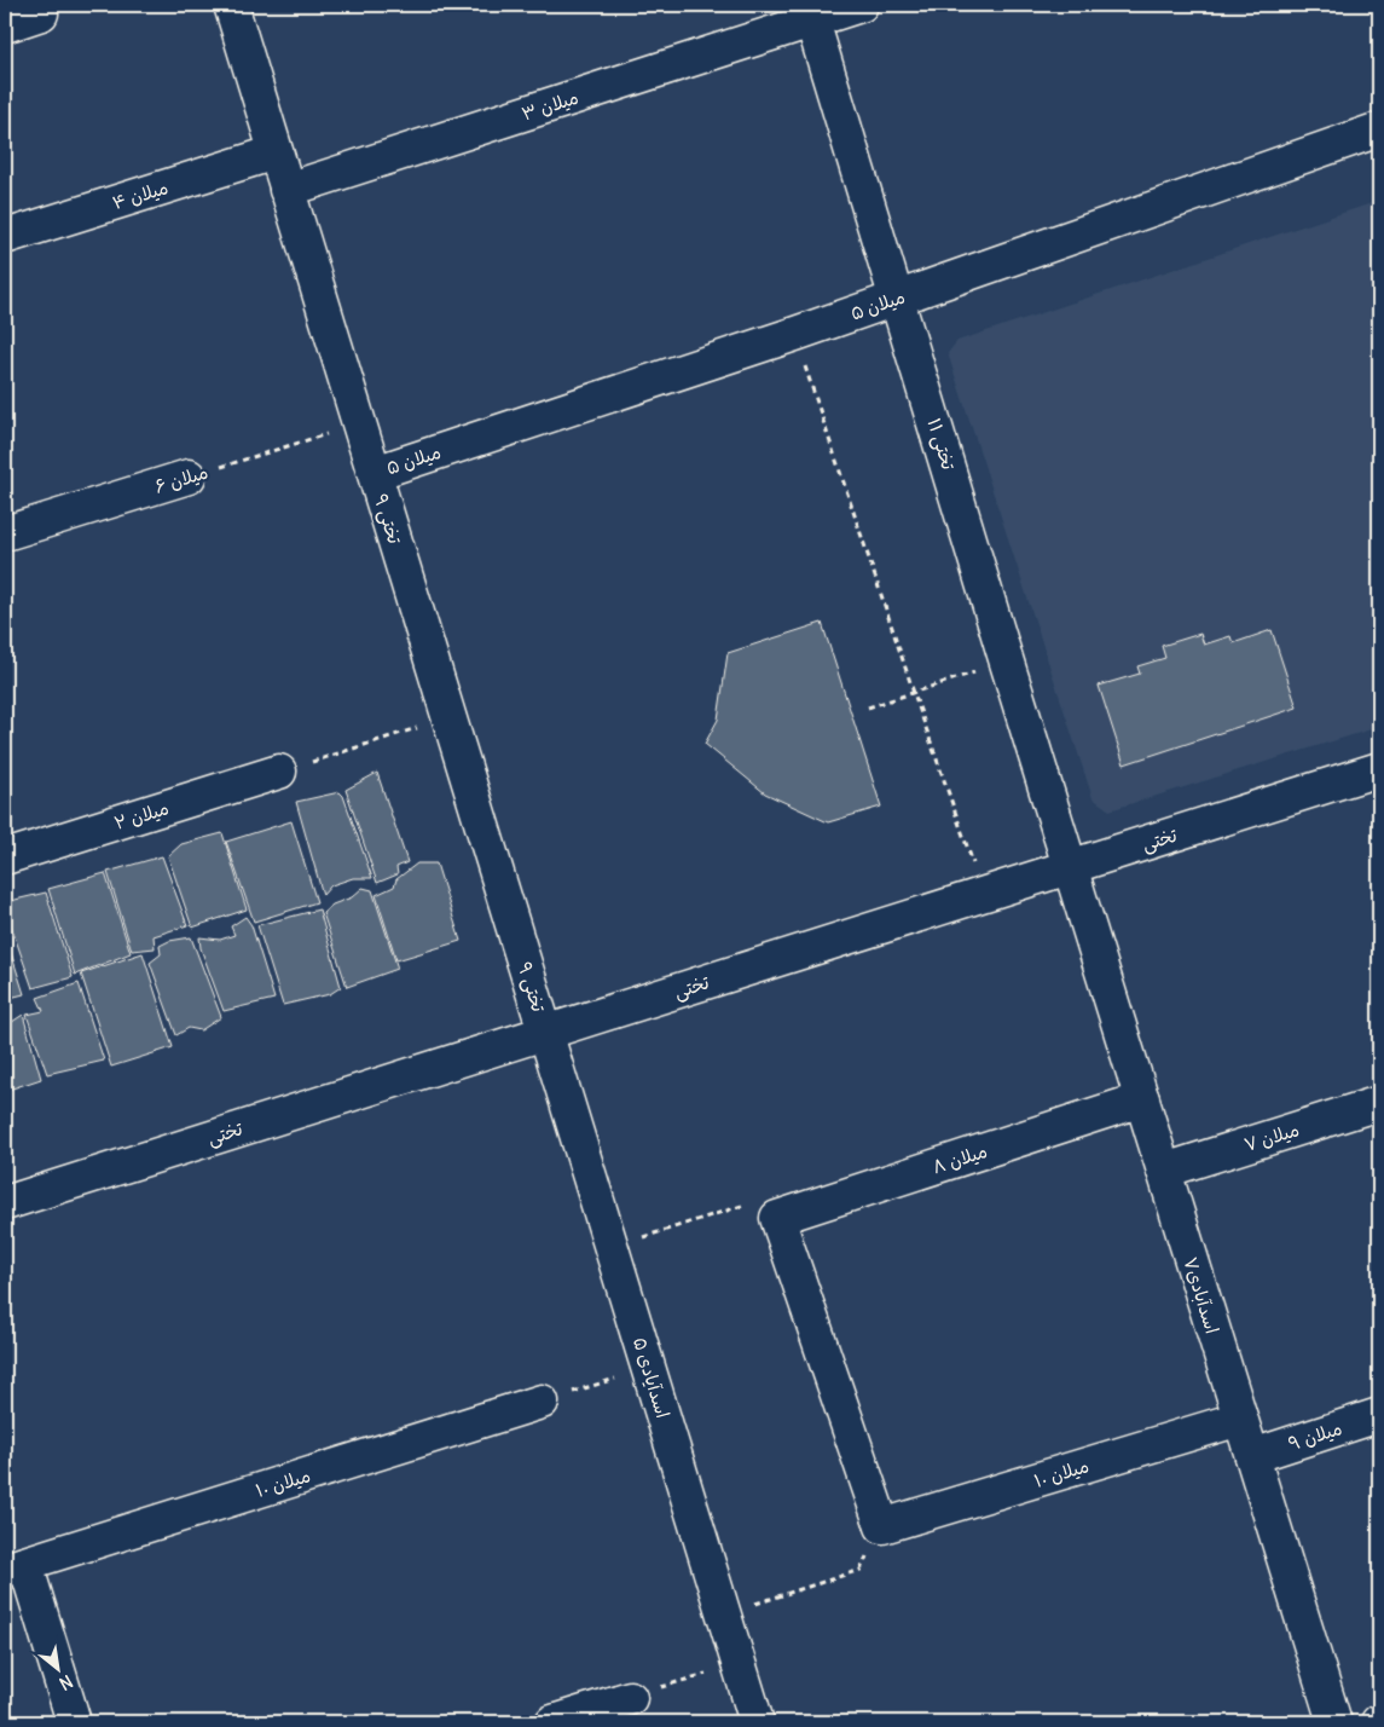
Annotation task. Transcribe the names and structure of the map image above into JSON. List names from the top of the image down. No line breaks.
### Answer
{"streets":{"street":["میلان ۳","میلان ۴","میلان ۵","تختی ۱۱","میلان ۶","تختی ۹","میلان ۲","تختی","میلان ۷","میلان ۸","اسدآبادی۷","اسدآیادی ۵","میلان ۹","میلان ۱۰"]},"crossings":[["میلان ۳","تختی ۱۱"],["میلان ۳","تختی ۹"],["میلان ۴","تختی ۹"],["میلان ۵","تختی ۱۱"],["میلان ۵","تختی ۹"],["تختی ۱۱","تختی"],["تختی ۱۱","اسدآبادی۷"],["میلان ۶","تختی ۹"],["تختی ۹","تختی"],["تختی ۹","اسدآیادی ۵"],["تختی","اسدآبادی۷"],["تختی","اسدآیادی ۵"],["میلان ۷","اسدآبادی۷"],["میلان ۸","اسدآبادی۷"],["اسدآبادی۷","میلان ۹"],["اسدآبادی۷","میلان ۱۰"]],"north":"bottom right"}
